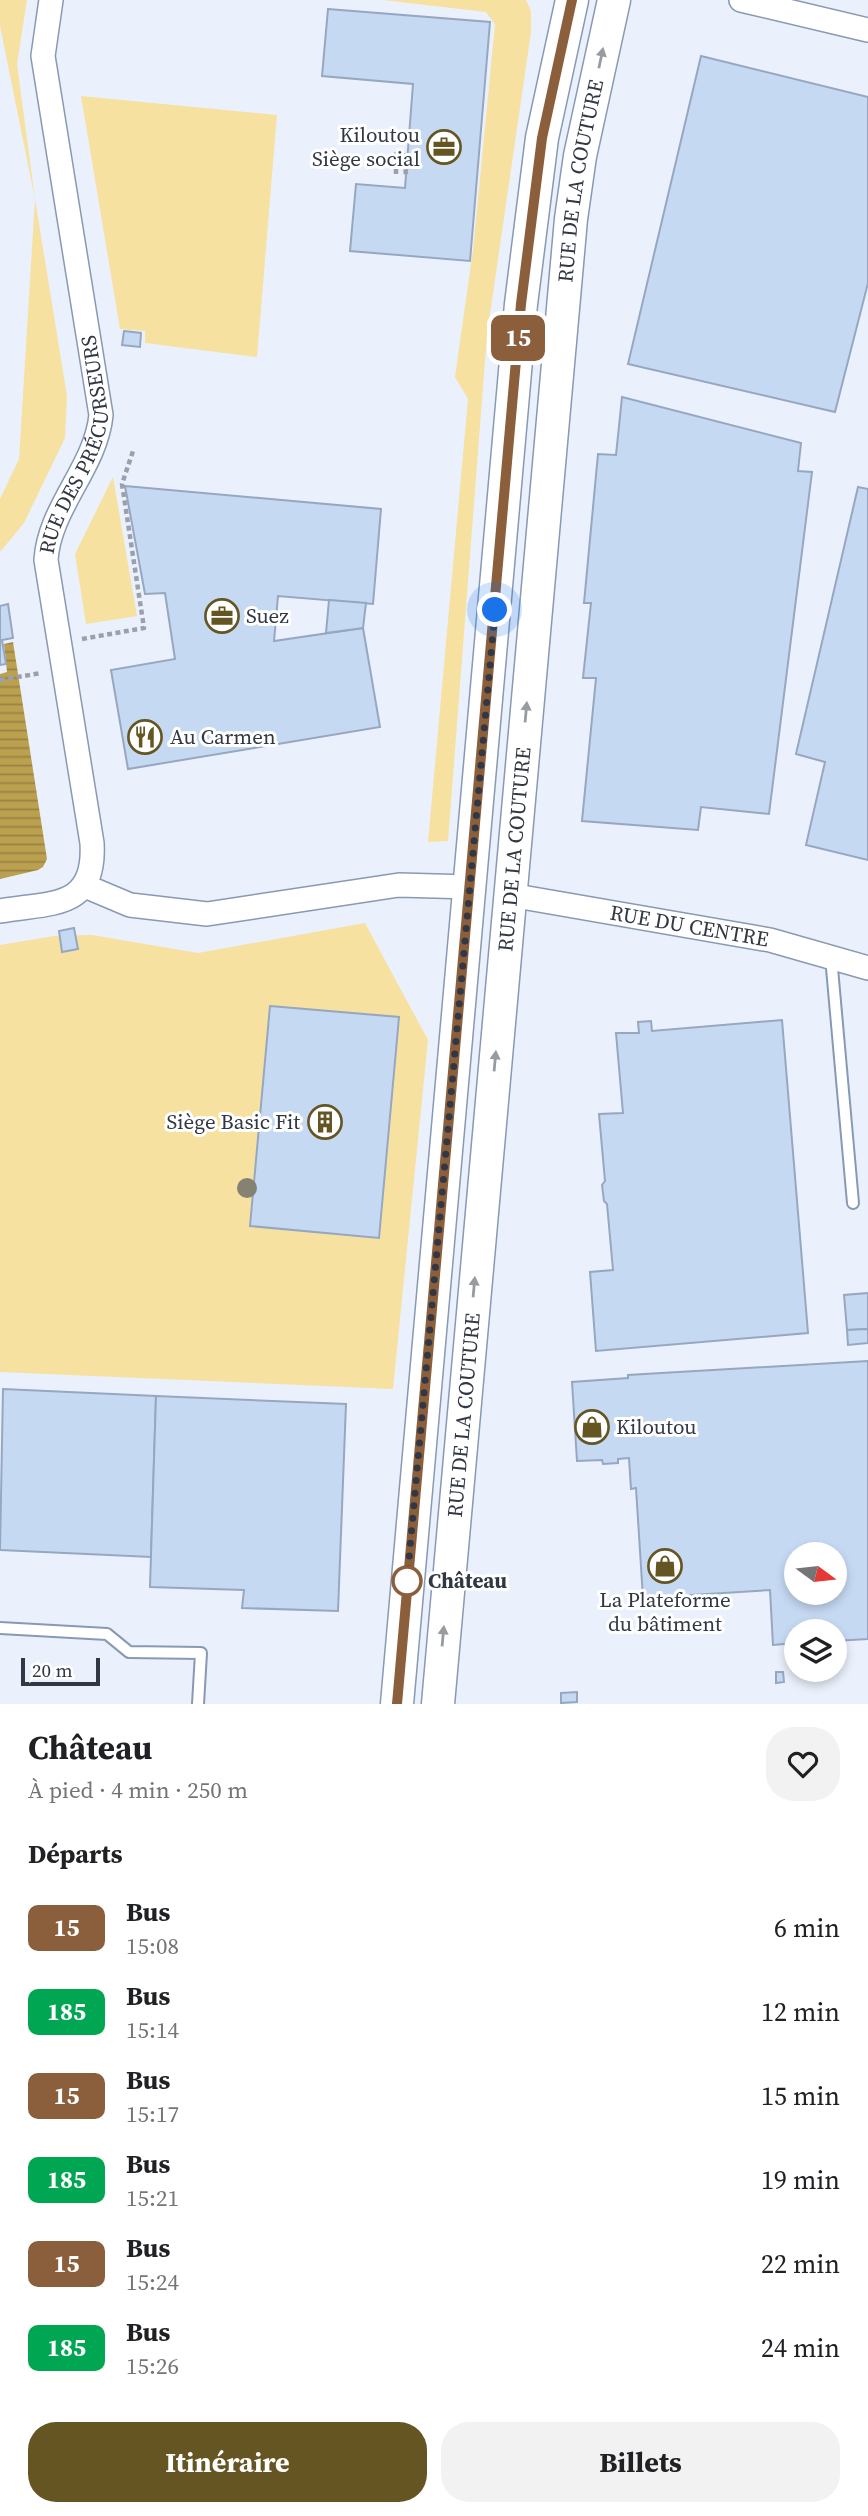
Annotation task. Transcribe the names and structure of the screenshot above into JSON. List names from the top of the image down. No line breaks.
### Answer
{"streets":{"street":["RUE DE LA COUTURE","RUE DES PRÉCURSEURS","RUE DU CENTRE"]},"crossings":[["RUE DE LA COUTURE","RUE DU CENTRE"]],"places":{"office":["Kiloutou Siège social","Suez"],"restaurant":["Au Carmen"],"building":["Siège Basic Fit"],"shop":["Kiloutou","La Plateforme du bâtiment"],"other":["Château"]},"lines":["bus line 15"],"scale_bar":"20 m","north":"right","page":{"on_map":"15","scale":"20 m","heading":[["Château","À pied · 4 min · 250 m"],"Départs"],"list":[{"mark":"15","name":"Bus","note":"15:08","value":"6 min"},{"mark":"185","name":"Bus","note":"15:14","value":"12 min"},{"mark":"15","name":"Bus","note":"15:17","value":"15 min"},{"mark":"185","name":"Bus","note":"15:21","value":"19 min"},{"mark":"15","name":"Bus","note":"15:24","value":"22 min"},{"mark":"185","name":"Bus","note":"15:26","value":"24 min"}],"buttons":["Itinéraire","Billets"]}}
